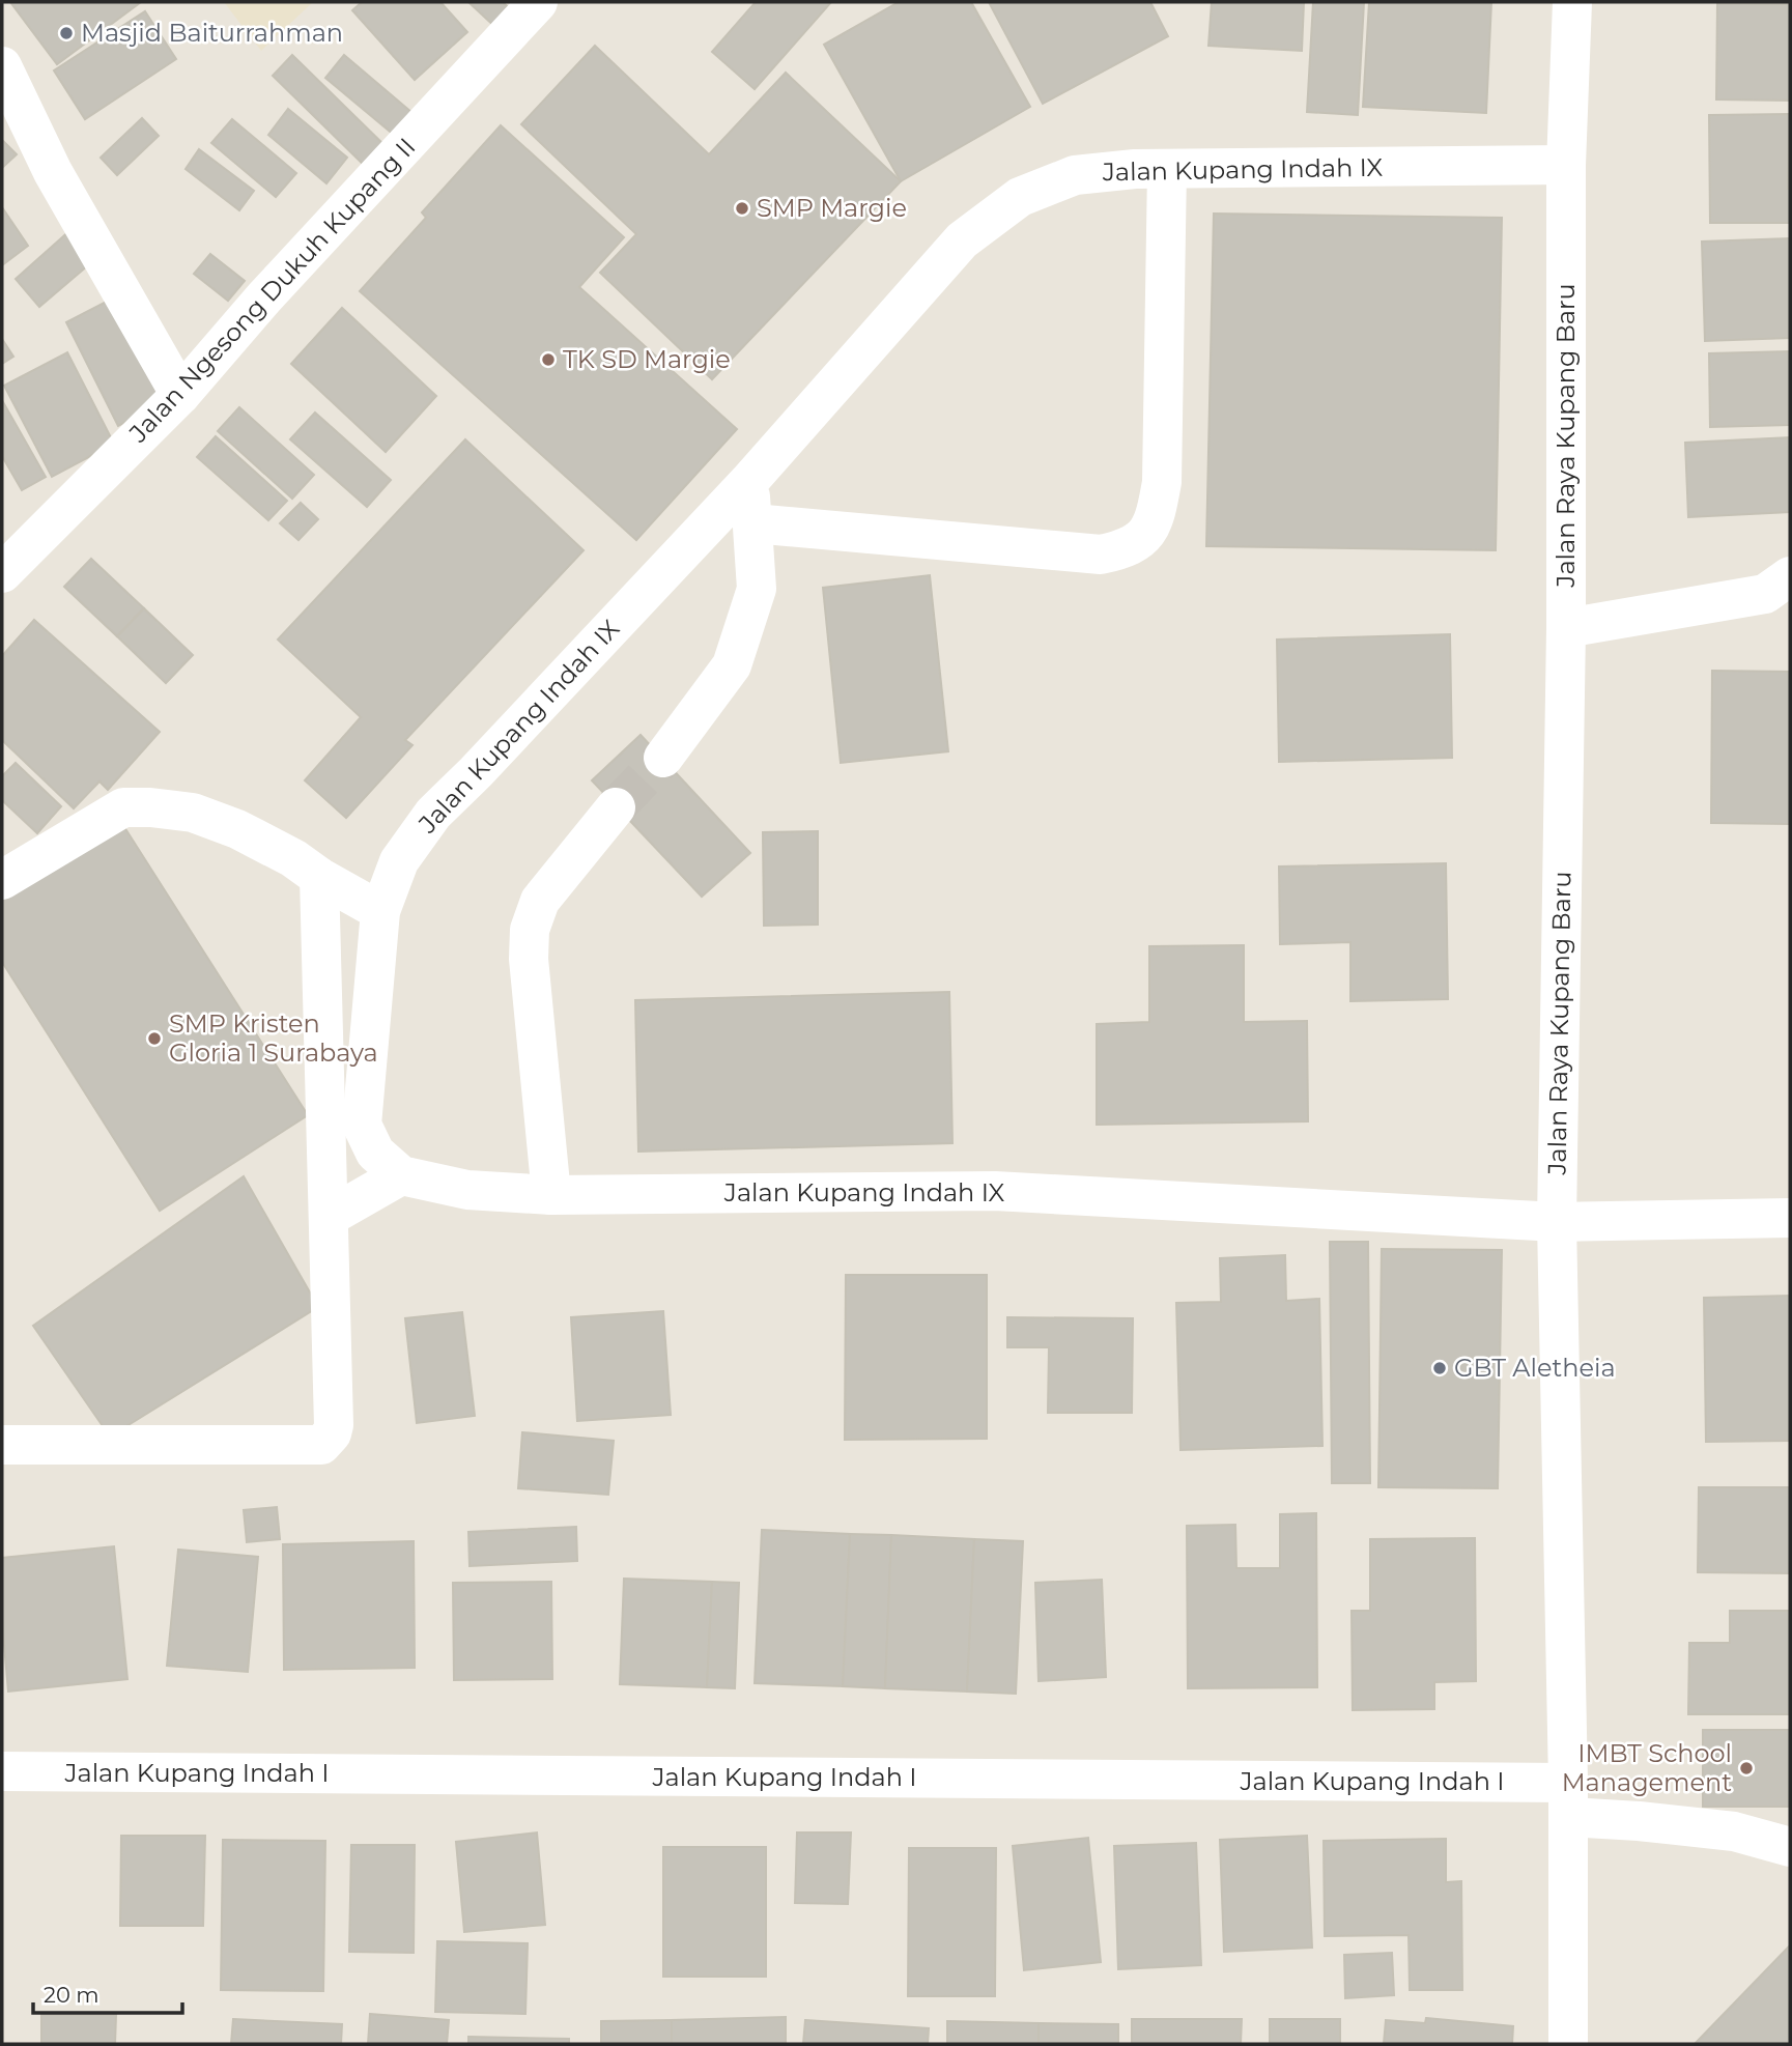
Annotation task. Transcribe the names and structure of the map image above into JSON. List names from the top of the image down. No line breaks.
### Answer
{"streets":{"street":["Jalan Kupang Indah IX","Jalan Ngesong Dukuh Kupang II","Jalan Raya Kupang Baru","Jalan Kupang Indah I"]},"crossings":[["Jalan Kupang Indah IX","Jalan Raya Kupang Baru"],["Jalan Raya Kupang Baru","Jalan Kupang Indah I"]],"places":["Masjid Baiturrahman","SMP Margie","TK SD Margie","SMP Kristen Gloria 1 Surabaya","GBT Aletheia","IMBT School Management"],"scale_bar":"20 m"}
